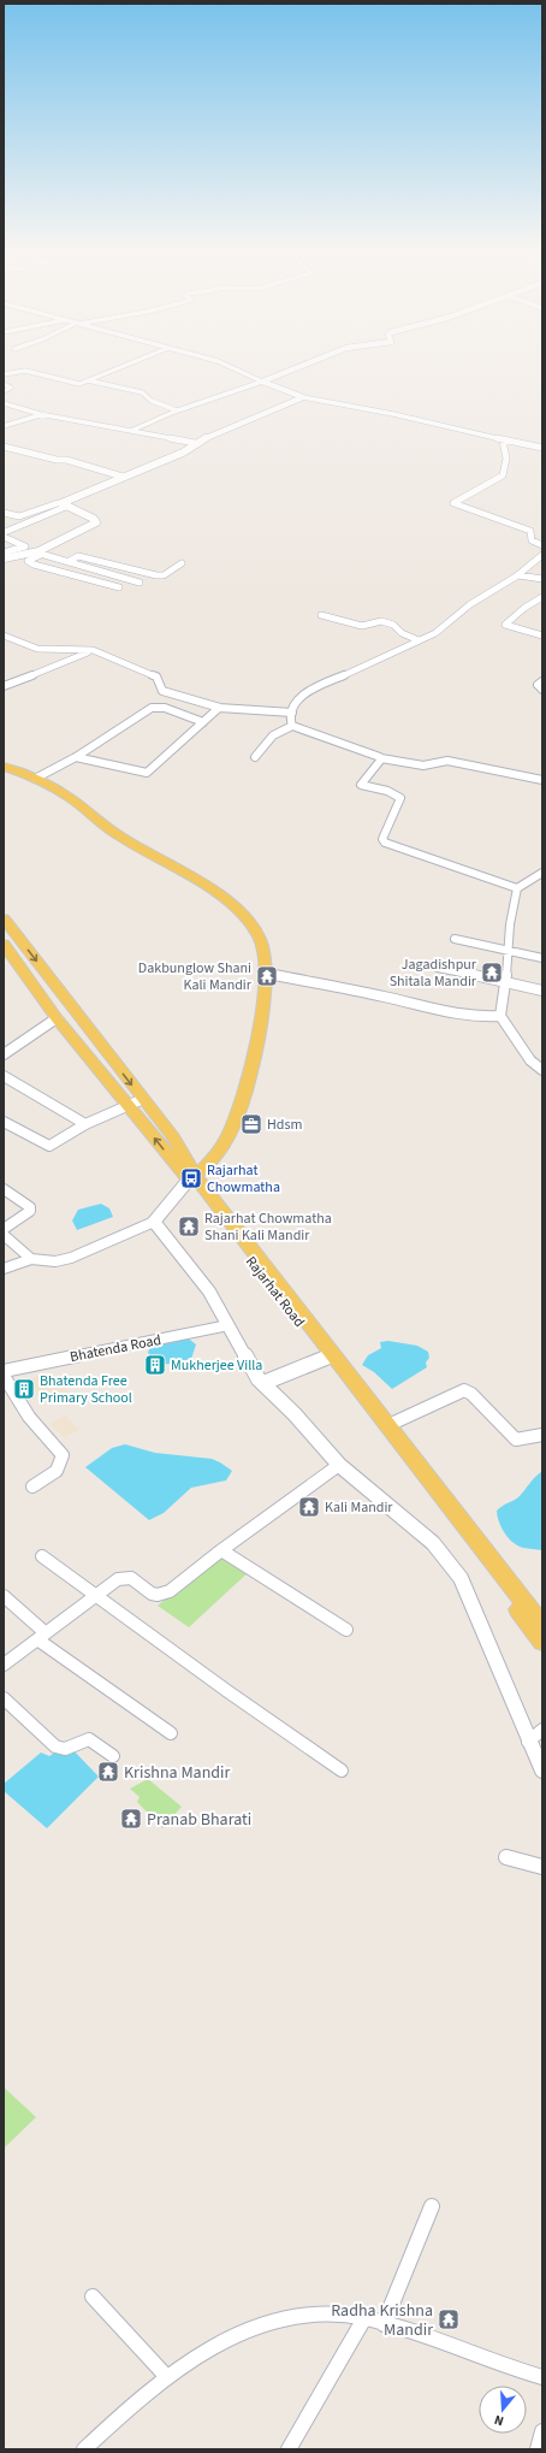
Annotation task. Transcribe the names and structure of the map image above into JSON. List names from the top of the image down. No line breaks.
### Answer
{"streets":{"main road":["Rajarhat Road"],"street":["Bhatenda Road"]},"places":{"temple":["Jagadishpur Shitala Mandir","Dakbunglow Shani Kali Mandir","Rajarhat Chowmatha Shani Kali Mandir","Kali Mandir","Krishna Mandir","Pranab Bharati","Radha Krishna Mandir"],"office":["Hdsm"],"bus stop":["Rajarhat Chowmatha"],"building":["Mukherjee Villa","Bhatenda Free Primary School"]},"north":"bottom"}
